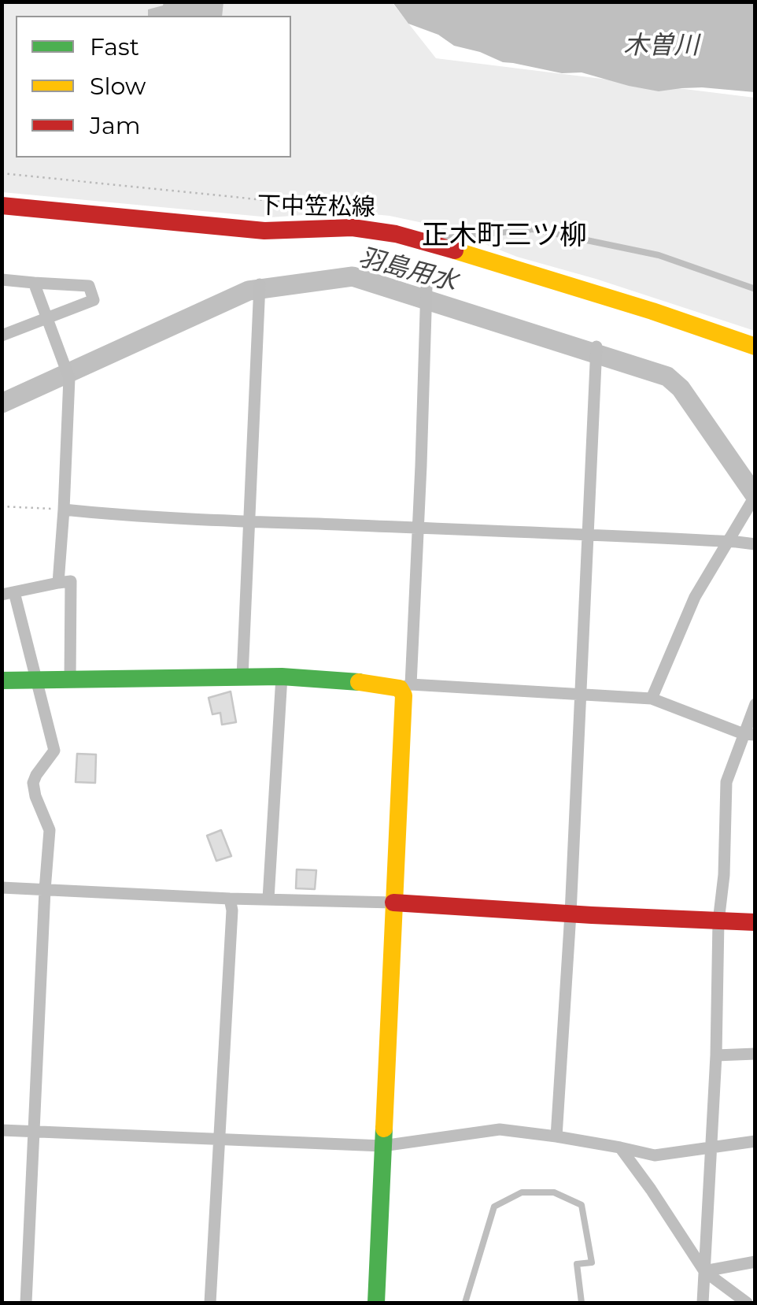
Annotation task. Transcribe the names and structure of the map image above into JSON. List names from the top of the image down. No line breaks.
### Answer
{"streets":{"street":["下中笠松線"]},"districts":["正木町三ツ柳"],"water":["木曽川","羽島用水"],"legend":["Fast","Slow","Jam"]}
